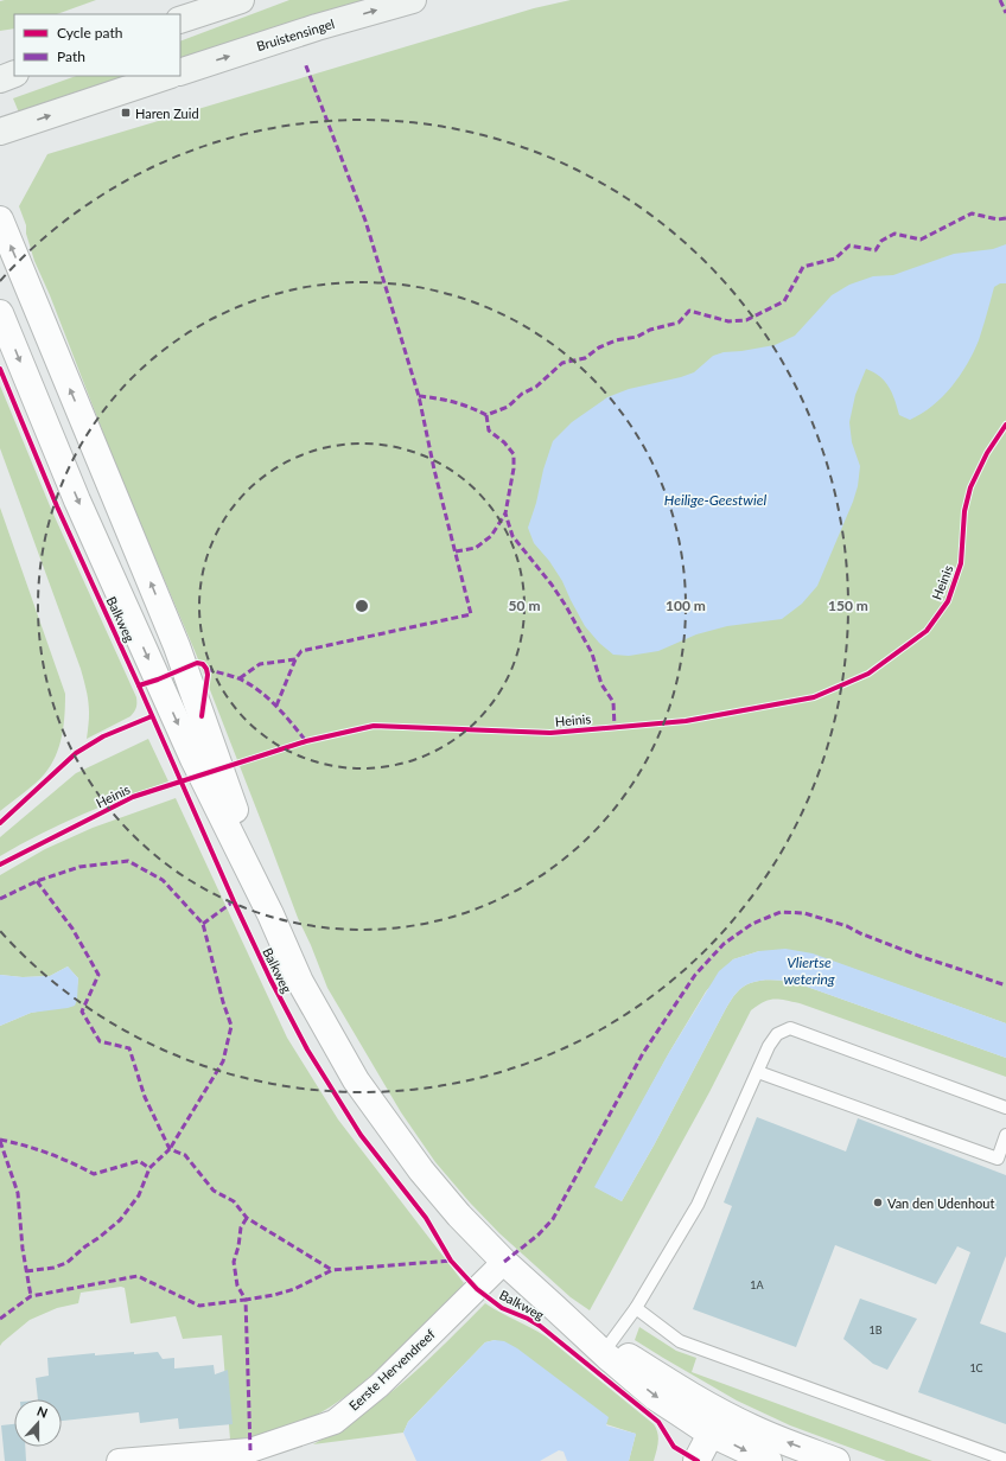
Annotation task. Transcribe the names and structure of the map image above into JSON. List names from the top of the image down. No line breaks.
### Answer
{"streets":{"main road":["Bruistensingel"],"street":["Balkweg","Eerste Hervendreef"],"cycle path":["Heinis"]},"crossings":[["Balkweg","Eerste Hervendreef"]],"one_way":["Bruistensingel"],"water":["Heilige-Geestwiel","Vliertse wetering"],"places":{"transit":["Haren Zuid"],"other":["Van den Udenhout"]},"house_numbers":["1A","1B","1C"],"legend":["Cycle path","Path"],"north":"top","rings":["50 m","100 m","150 m"]}
